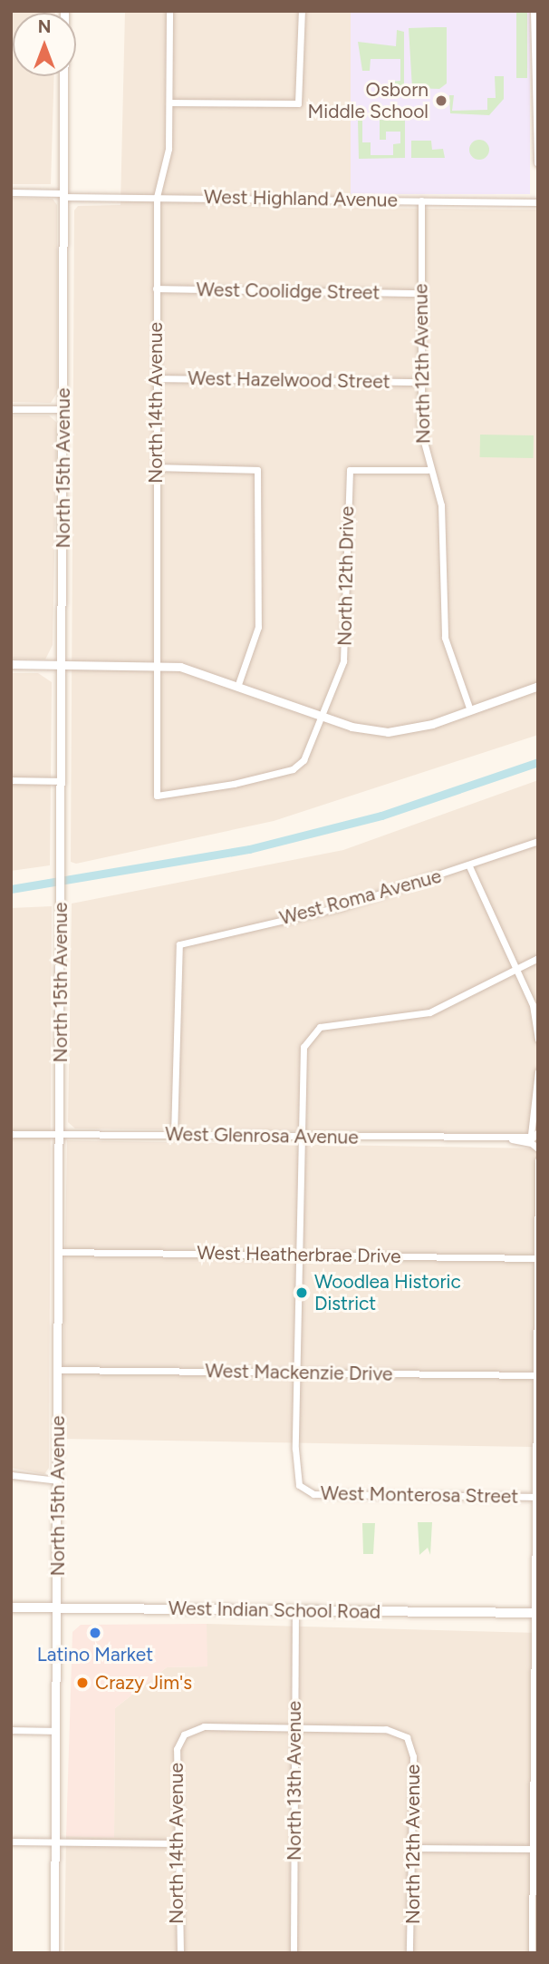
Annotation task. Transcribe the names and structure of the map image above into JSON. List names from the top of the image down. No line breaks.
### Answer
{"streets":{"main road":["West Indian School Road"],"street":["West Highland Avenue","West Coolidge Street","North 12th Avenue","West Hazelwood Street","North 14th Avenue","North 15th Avenue","North 12th Drive","West Roma Avenue","West Glenrosa Avenue","West Heatherbrae Drive","West Mackenzie Drive","West Monterosa Street","North 13th Avenue"]},"crossings":[["West Highland Avenue","North 12th Avenue"],["West Highland Avenue","North 14th Avenue"],["West Highland Avenue","North 15th Avenue"],["West Coolidge Street","North 12th Avenue"],["West Coolidge Street","North 14th Avenue"],["North 12th Avenue","West Hazelwood Street"],["North 12th Avenue","North 14th Avenue"],["North 12th Avenue","North 12th Drive"],["North 12th Avenue","North 13th Avenue"],["West Hazelwood Street","North 14th Avenue"],["North 14th Avenue","North 12th Drive"],["North 14th Avenue","North 13th Avenue"],["North 15th Avenue","West Glenrosa Avenue"],["North 15th Avenue","West Heatherbrae Drive"],["North 15th Avenue","West Mackenzie Drive"],["North 15th Avenue","West Indian School Road"],["West Roma Avenue","West Glenrosa Avenue"],["West Mackenzie Drive","West Monterosa Street"],["West Indian School Road","North 13th Avenue"]],"places":["Osborn Middle School","Woodlea Historic District","Latino Market","Crazy Jim's"],"north":"top"}
